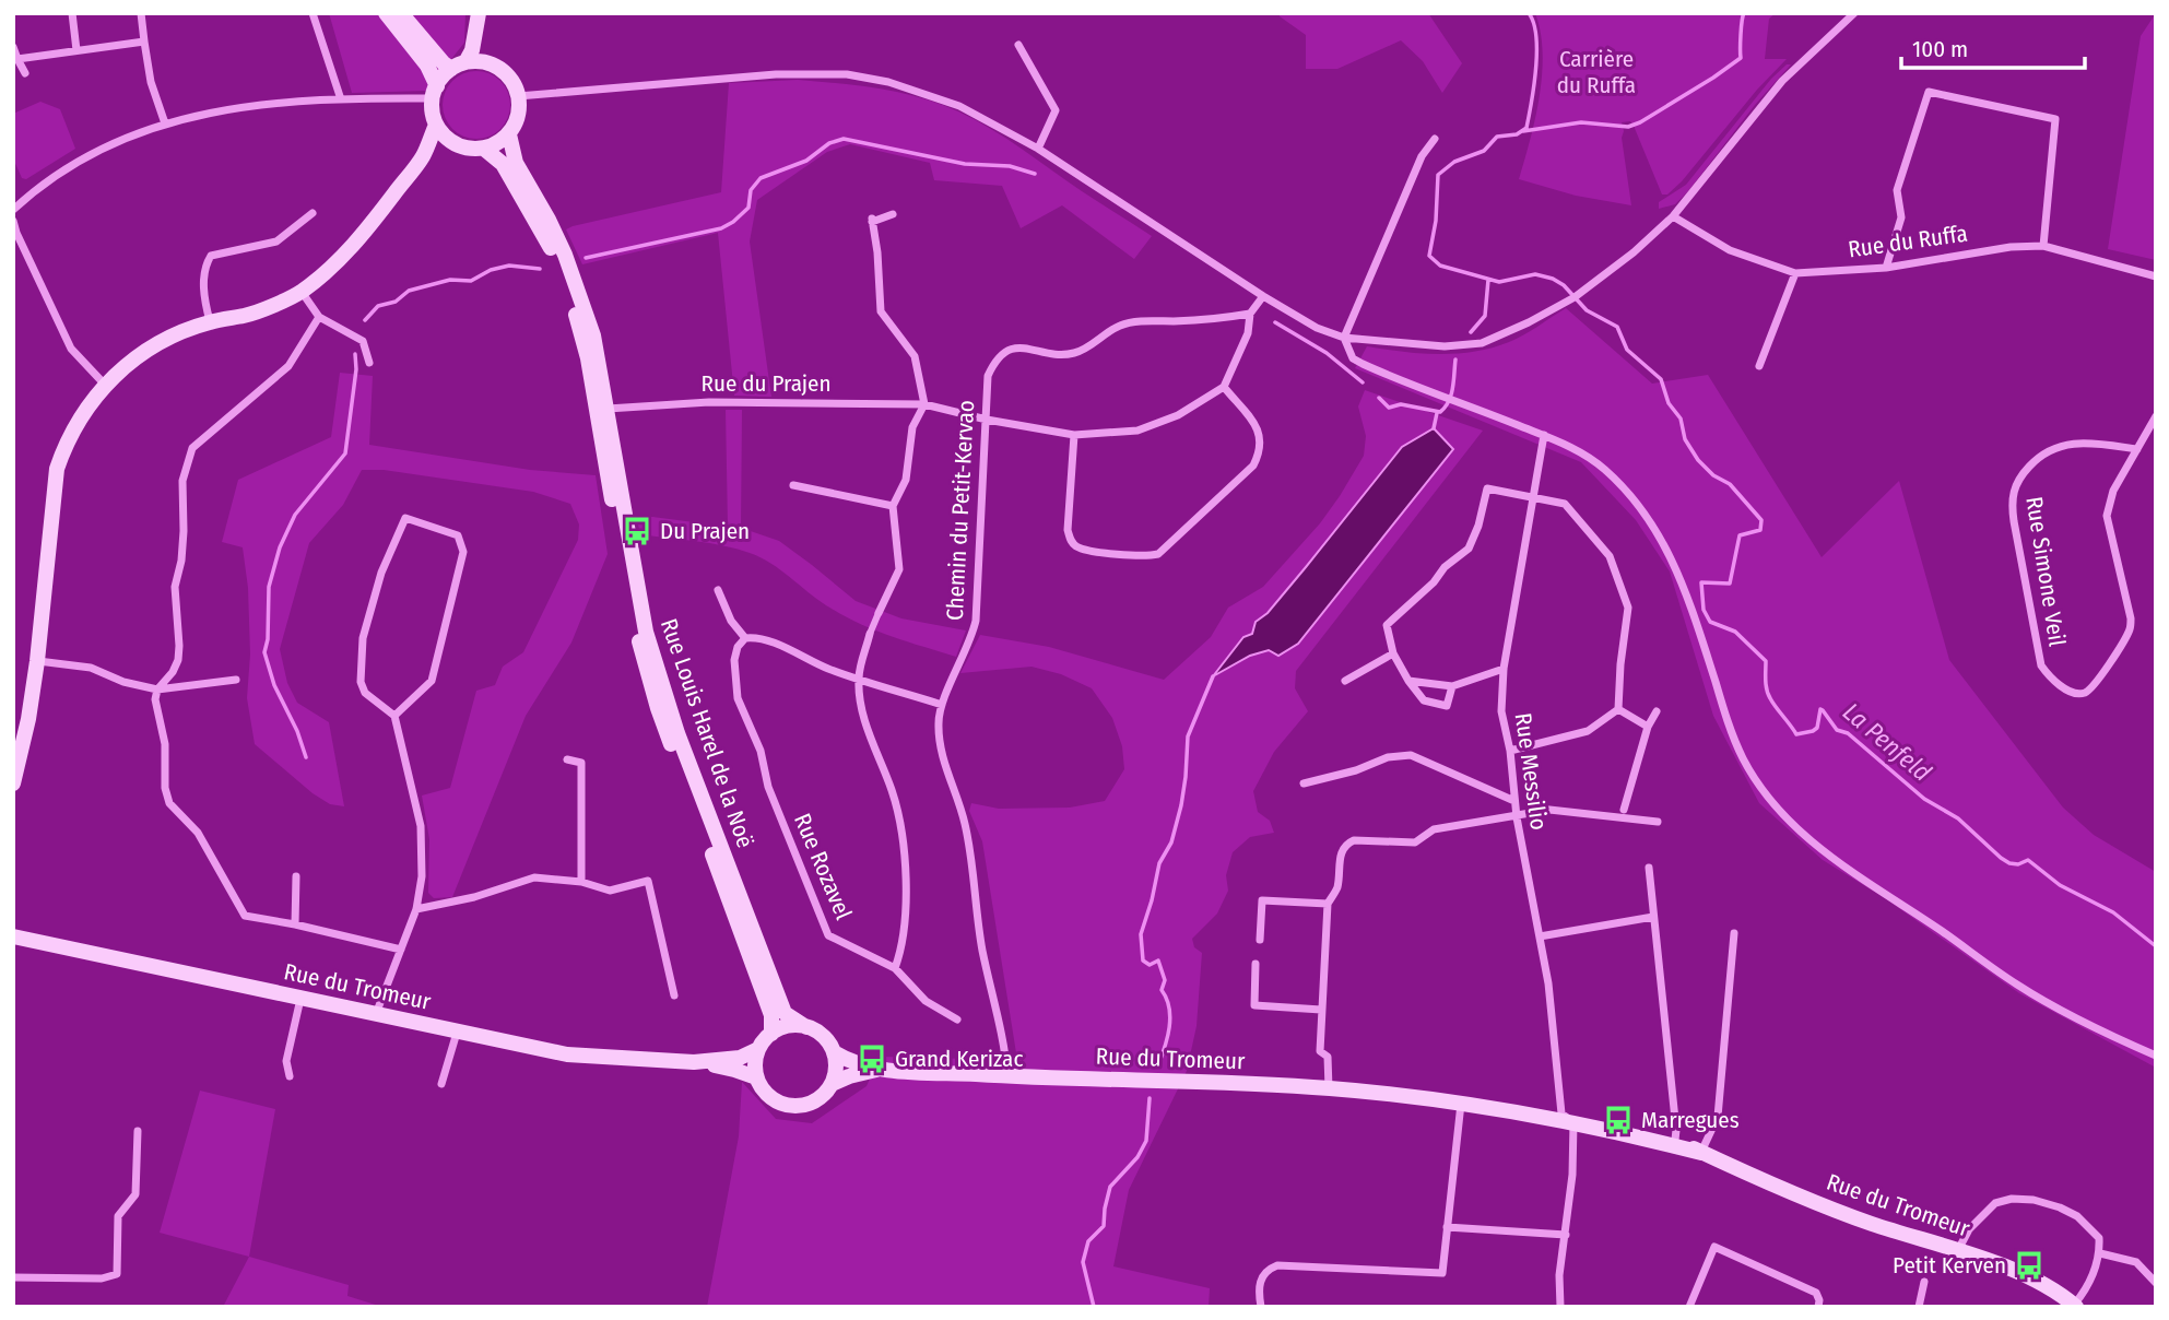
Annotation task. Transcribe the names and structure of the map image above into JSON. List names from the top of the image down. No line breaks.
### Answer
{"streets":{"main road":["Rue Louis Harel de la Noë","Rue du Tromeur"],"street":["Rue du Ruffa","Rue du Prajen","Chemin du Petit-Kervao","Rue Simone Veil","Rue Messilio","Rue Rozavel"]},"crossings":[["Rue du Prajen","Chemin du Petit-Kervao"],["Rue du Prajen","Rue Louis Harel de la Noë"],["Chemin du Petit-Kervao","Rue du Tromeur"],["Rue Louis Harel de la Noë","Rue du Tromeur"],["Rue Messilio","Rue du Tromeur"]],"water":["La Penfeld"],"parks":["Carrière du Ruffa"],"places":{"bus stop":["Du Prajen","Grand Kerizac","Marregues","Petit Kerven"]},"scale_bar":"100 m"}
